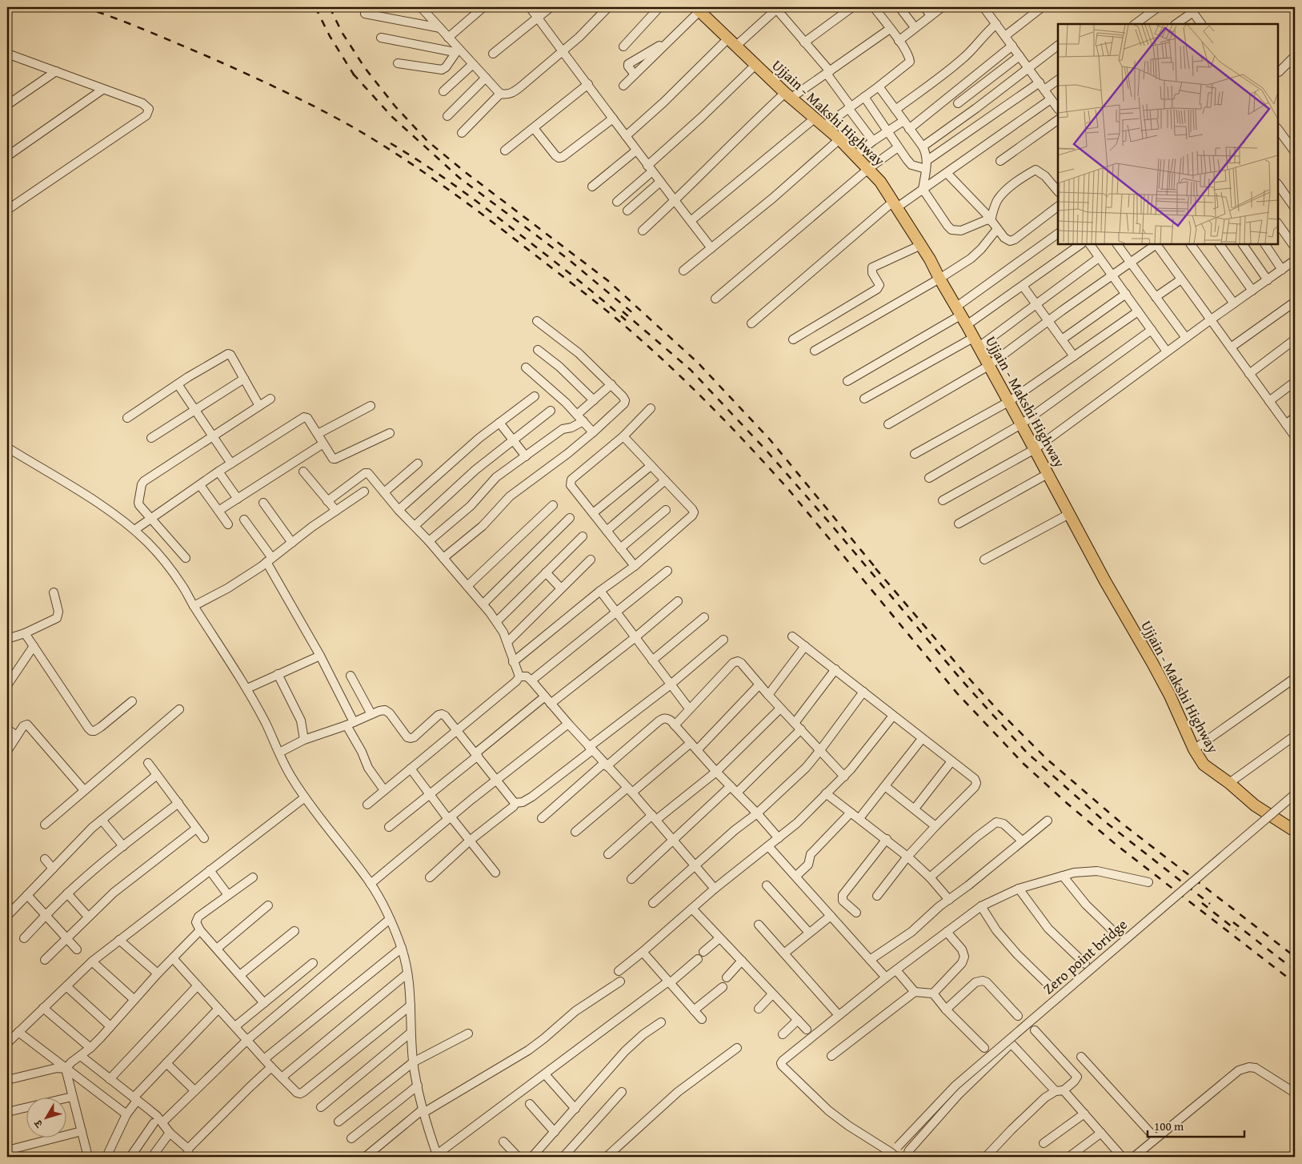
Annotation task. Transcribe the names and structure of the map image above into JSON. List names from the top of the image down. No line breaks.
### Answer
{"streets":{"main road":["Ujjain - Makshi Highway"],"street":["Zero point bridge"]},"scale_bar":"100 m","north":"bottom left"}
